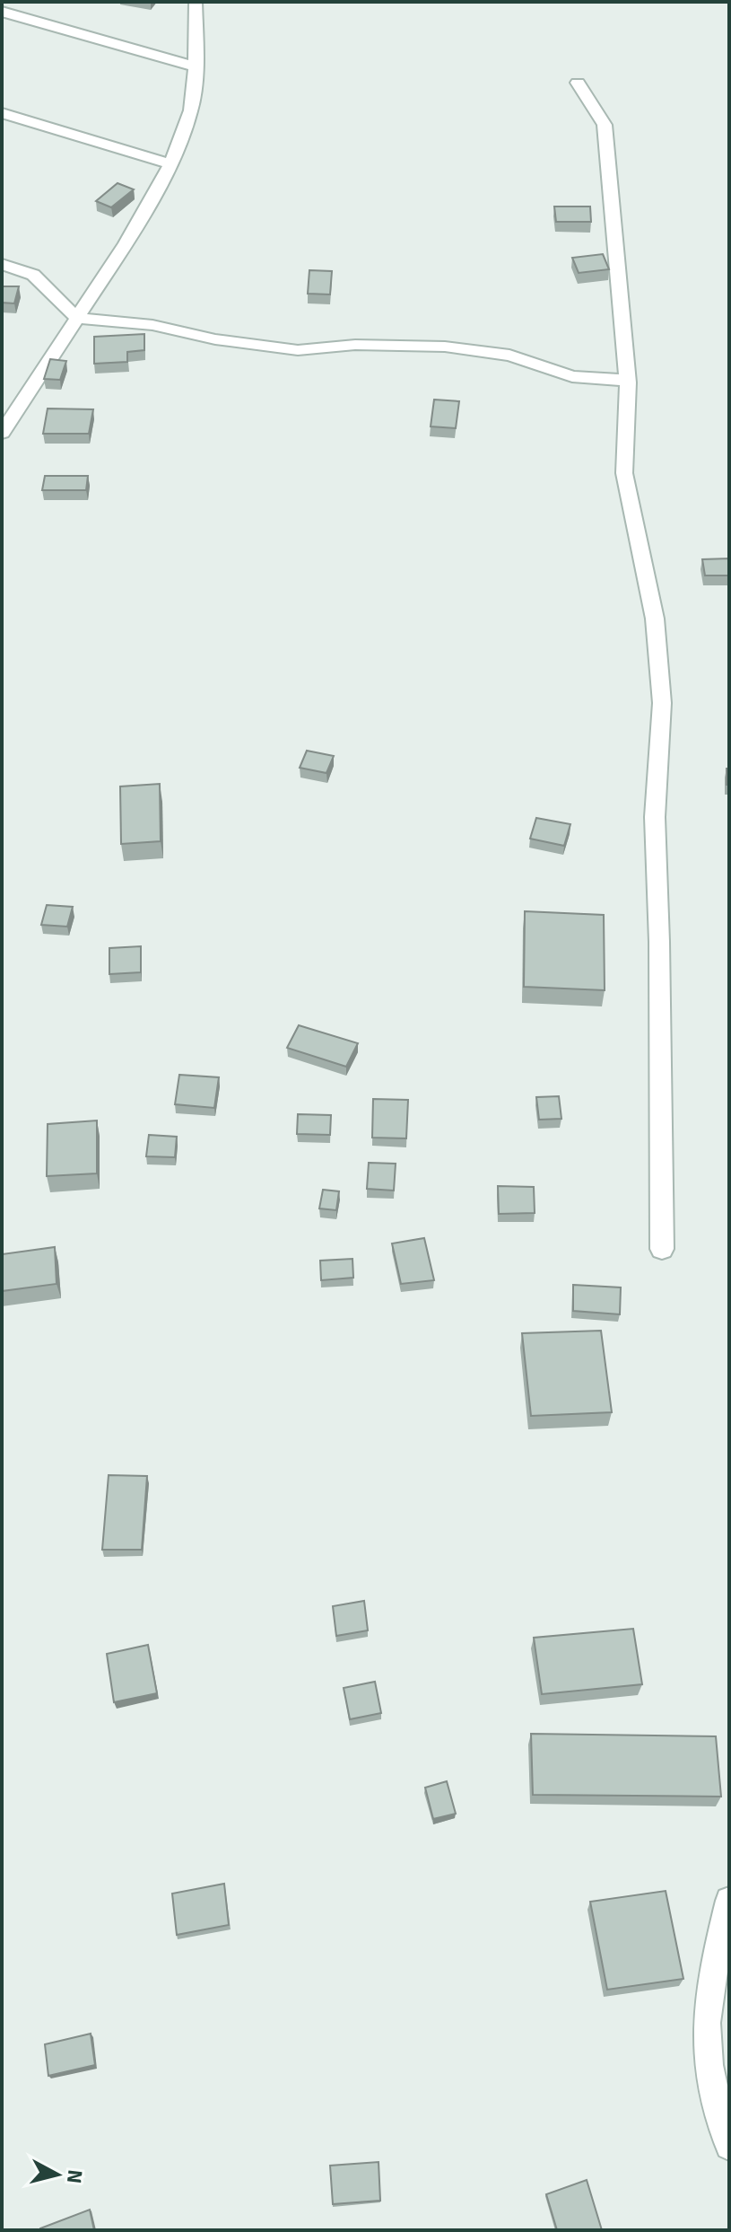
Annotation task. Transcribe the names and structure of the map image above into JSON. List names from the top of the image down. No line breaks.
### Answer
{"north":"right"}
